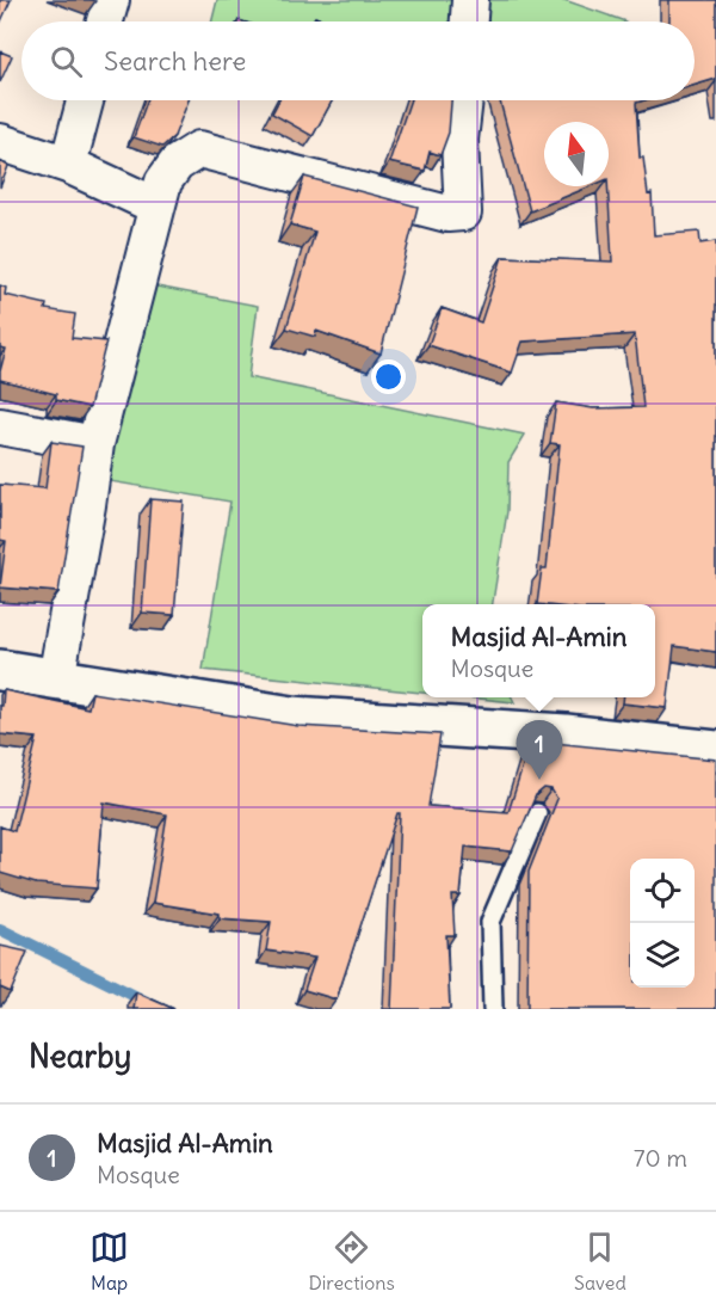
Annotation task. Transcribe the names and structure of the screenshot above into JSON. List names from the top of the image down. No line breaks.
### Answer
{"north":"top","page":{"search":"Search here","popup":["Masjid Al-Amin","Mosque"],"pins":"1","heading":"Nearby","list":[{"mark":"1","name":"Masjid Al-Amin","note":"Mosque","value":"70 m"}],"nav":["Map","Directions","Saved"]}}
